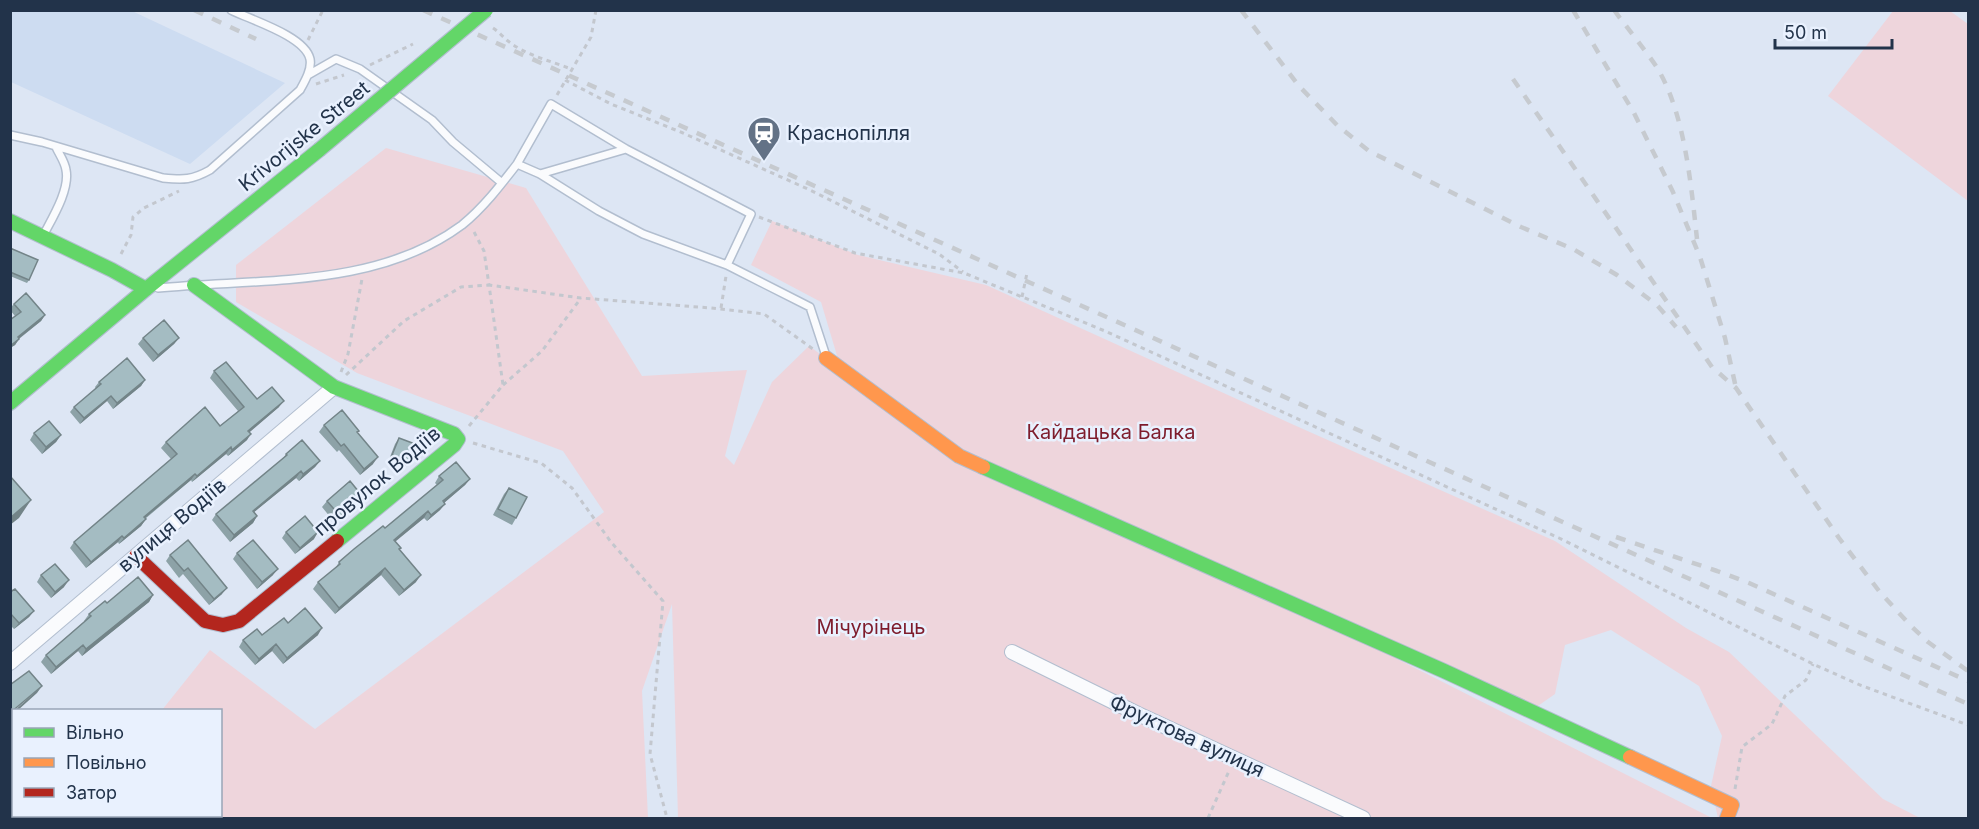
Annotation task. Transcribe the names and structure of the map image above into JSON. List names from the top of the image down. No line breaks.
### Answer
{"streets":{"main road":["Krivorijske Street","провулок Водіїв"],"street":["вулиця Водіїв","Фруктова вулиця"]},"crossings":[["провулок Водіїв","вулиця Водіїв"]],"parks":["Кайдацька Балка","Мічурінець"],"places":{"station":["Краснопілля"]},"legend":["Вільно","Повільно","Затор"],"scale_bar":"50 m"}
